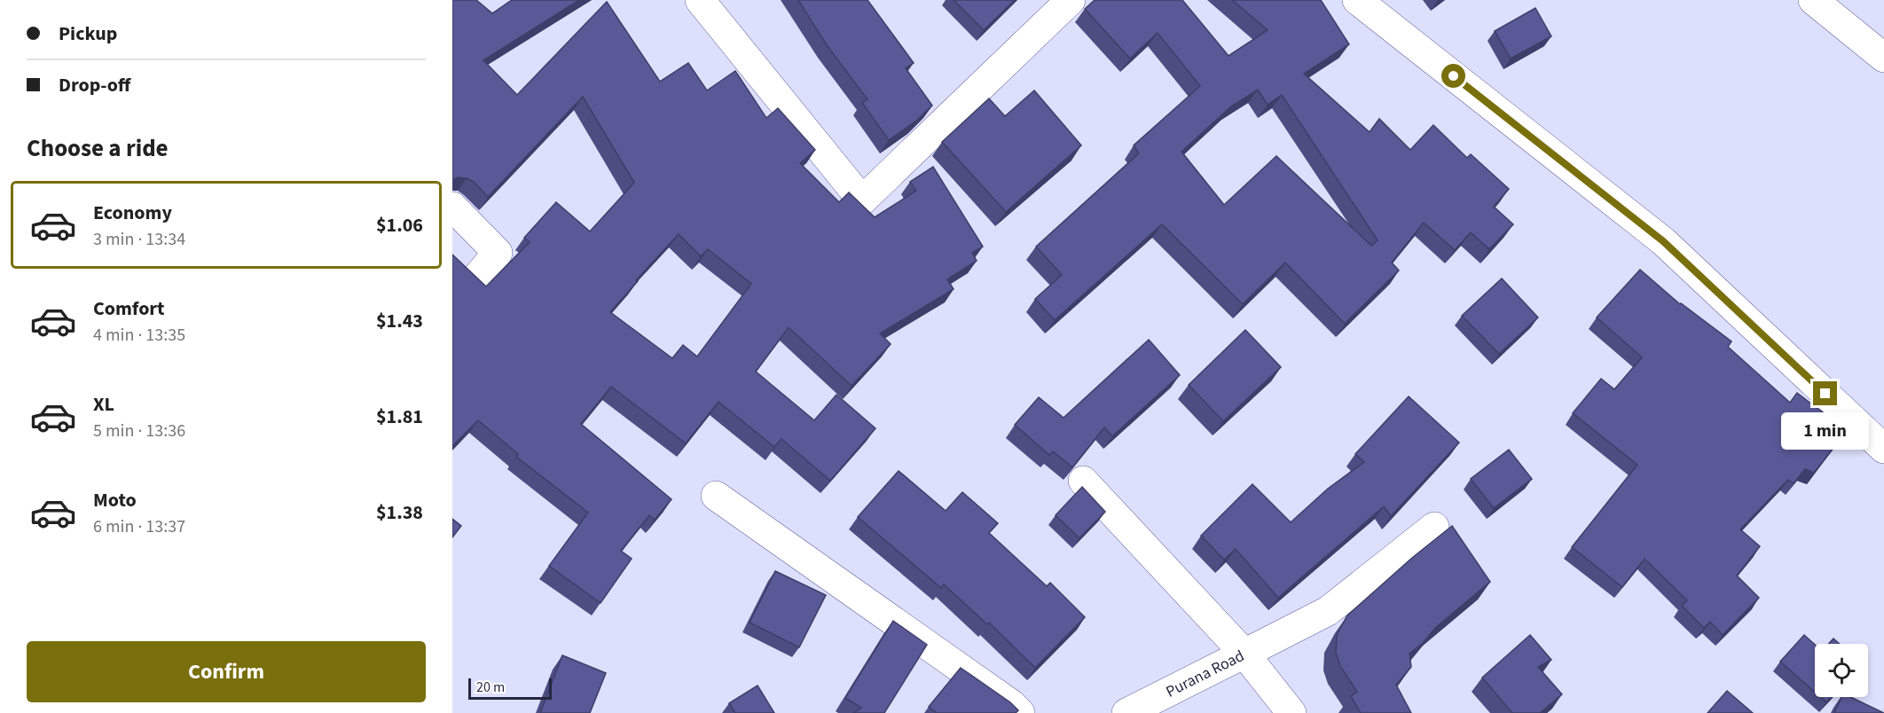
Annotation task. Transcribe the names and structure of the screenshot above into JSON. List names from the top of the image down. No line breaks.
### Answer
{"streets":{"street":["Purana Road"]},"scale_bar":"20 m","page":{"banner":["Pickup","Drop-off"],"heading":"Choose a ride","list":[{"name":"Economy","note":"3 min · 13:34","value":"$1.06"},{"name":"Comfort","note":"4 min · 13:35","value":"$1.43"},{"name":"XL","note":"5 min · 13:36","value":"$1.81"},{"name":"Moto","note":"6 min · 13:37","value":"$1.38"}],"bubble":"1 min","buttons":"Confirm","scale":"20 m"}}
